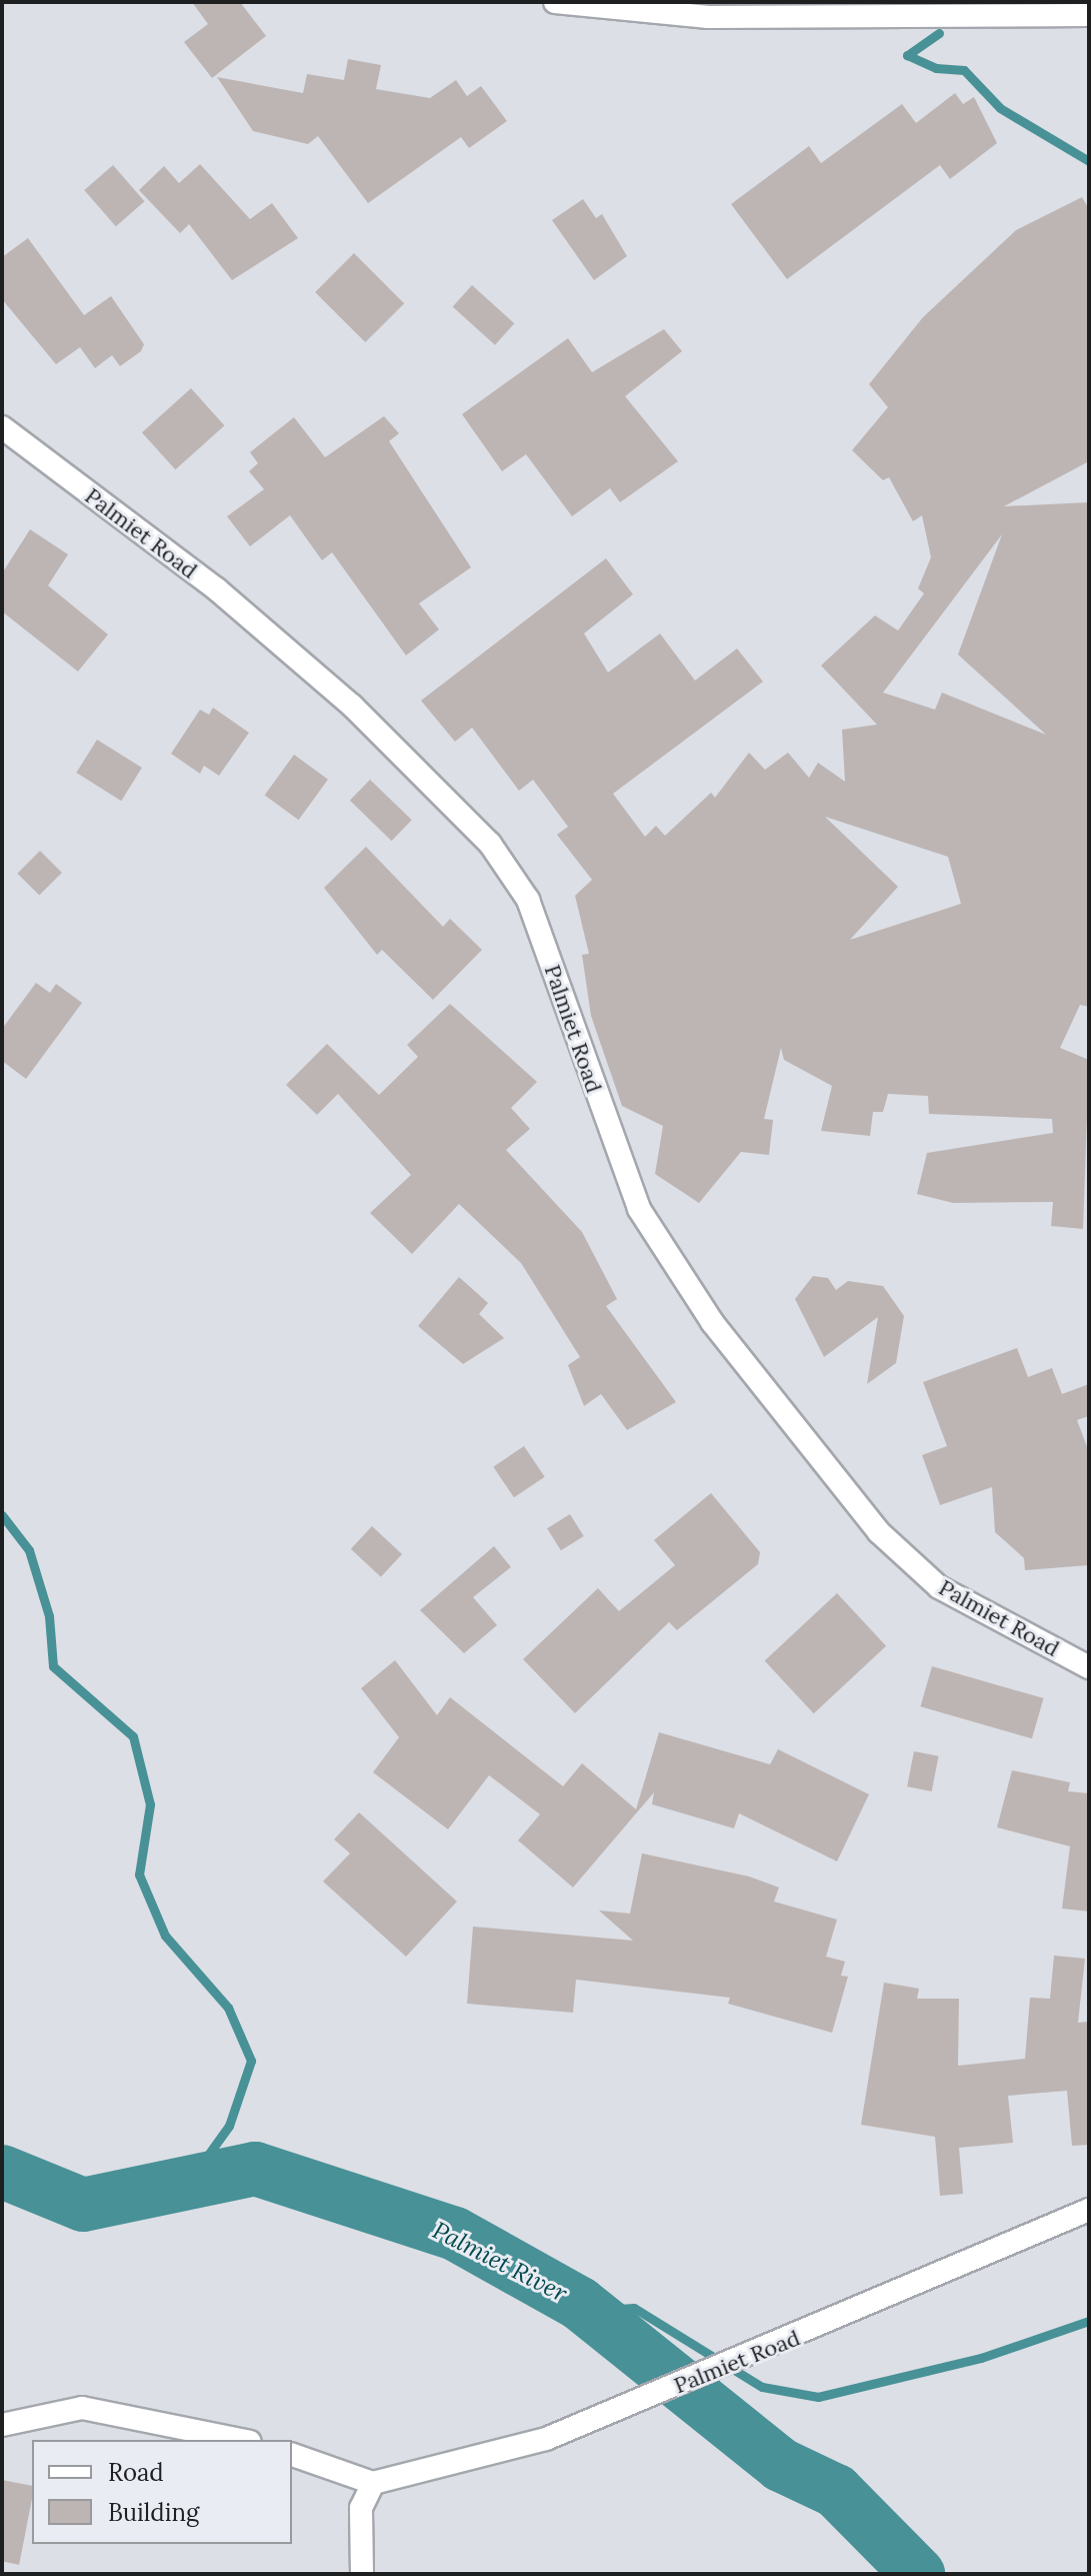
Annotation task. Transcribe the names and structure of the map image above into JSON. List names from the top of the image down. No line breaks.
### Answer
{"streets":{"street":["Palmiet Road"]},"water":["Palmiet River"],"legend":["Road","Building"]}
